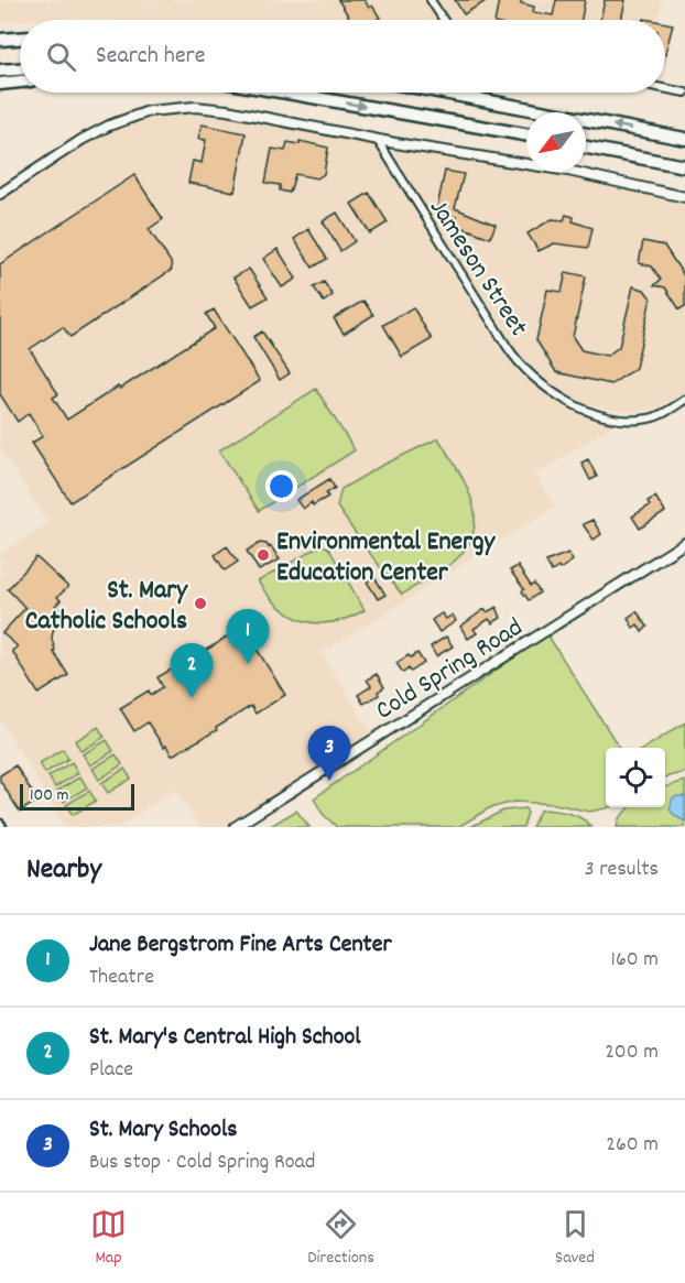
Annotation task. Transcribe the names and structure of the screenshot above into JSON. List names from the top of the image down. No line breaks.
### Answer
{"streets":{"street":["Jameson Street","Cold Spring Road"]},"places":["Environmental Energy Education Center","St. Mary Catholic Schools"],"scale_bar":"100 m","north":"bottom left","page":{"search":"Search here","pins":["1","2","3"],"scale":"100 m","heading":["Nearby","3 results"],"list":[{"mark":"1","name":"Jane Bergstrom Fine Arts Center","note":"Theatre","value":"160 m"},{"mark":"2","name":"St. Mary's Central High School","note":"Place","value":"200 m"},{"mark":"3","name":"St. Mary Schools","note":"Bus stop · Cold Spring Road","value":"260 m"}],"nav":["Map","Directions","Saved"]}}
